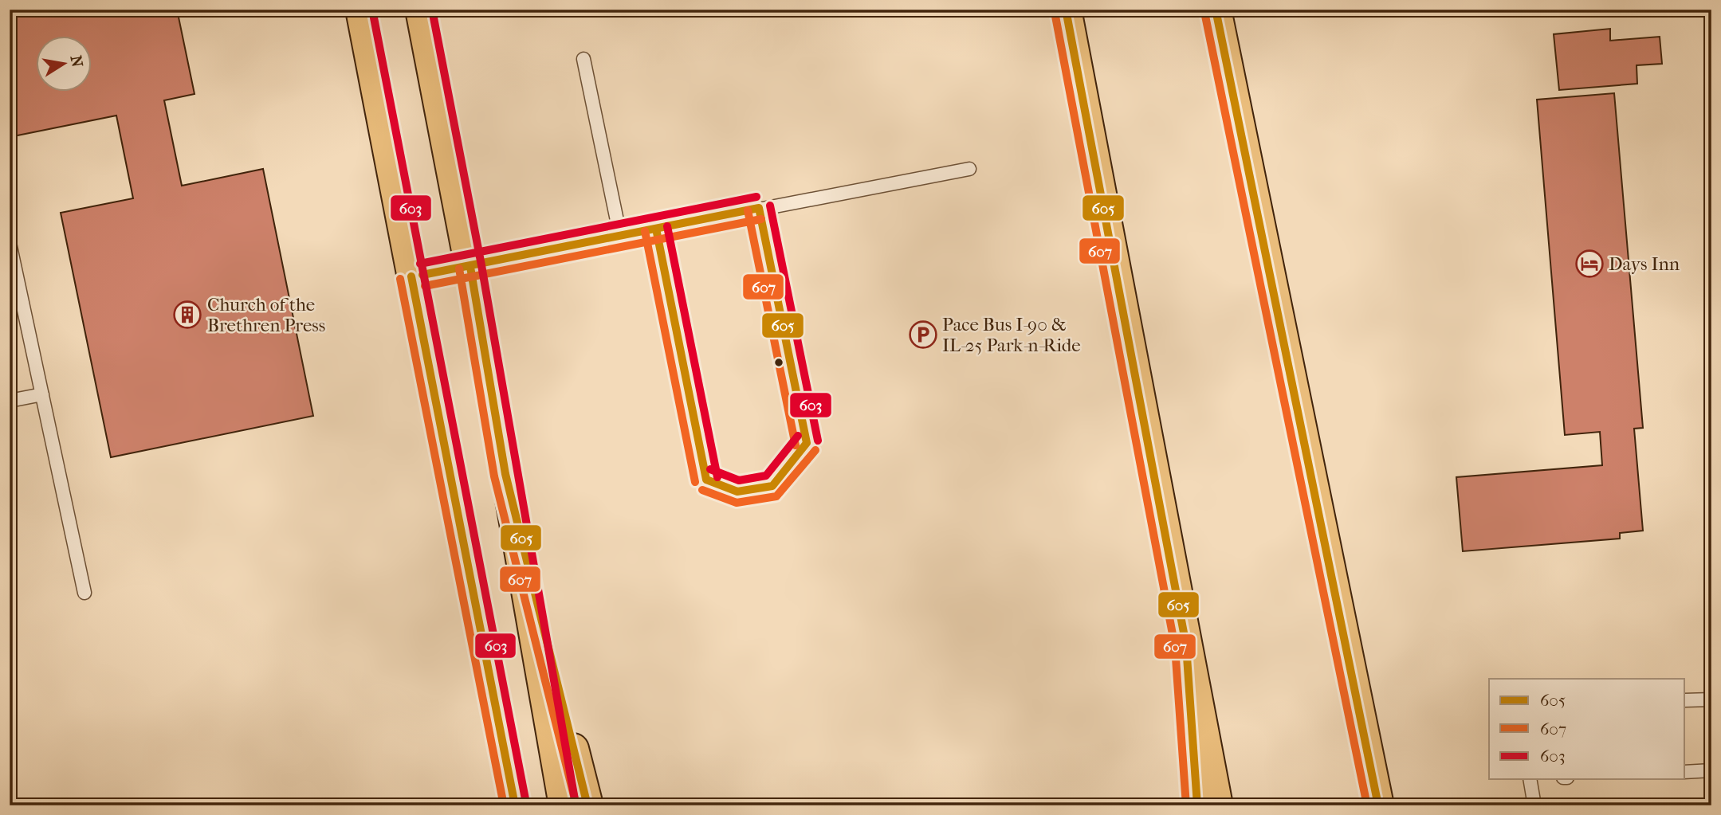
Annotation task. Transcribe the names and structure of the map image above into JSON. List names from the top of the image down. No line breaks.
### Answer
{"places":{"hotel":["Days Inn"],"building":["Church of the Brethren Press"],"parking":["Pace Bus I-90 & IL-25 Park-n-Ride"]},"lines":["transit line 605","transit line 603","transit line 607"],"legend":["605","607","603"],"north":"right"}
